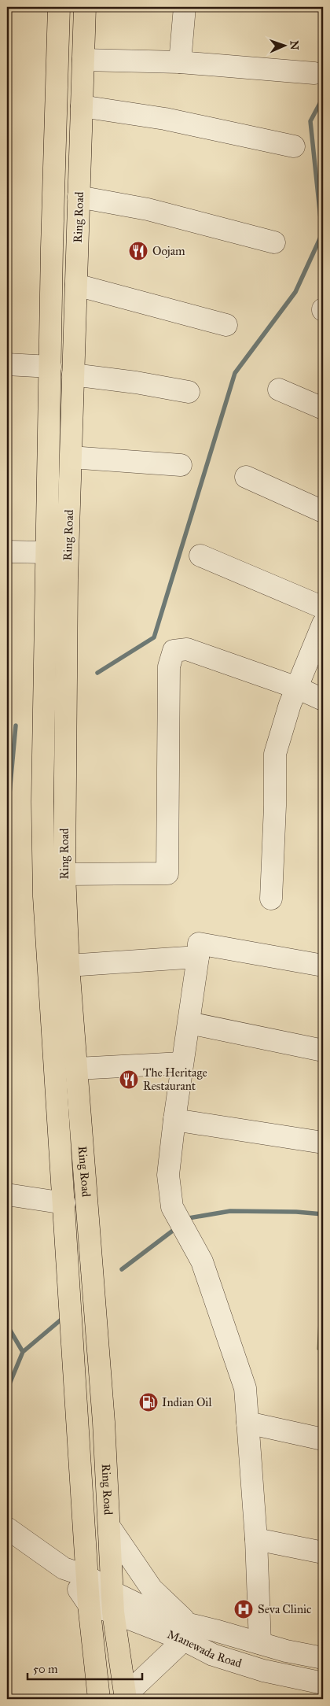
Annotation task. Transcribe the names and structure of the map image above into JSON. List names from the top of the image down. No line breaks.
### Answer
{"streets":{"highway":["Ring Road"],"street":["Manewada Road"]},"places":{"restaurant":["Oojam","The Heritage Restaurant"],"fuel station":["Indian Oil"],"hospital":["Seva Clinic"]},"scale_bar":"50 m","north":"right"}
